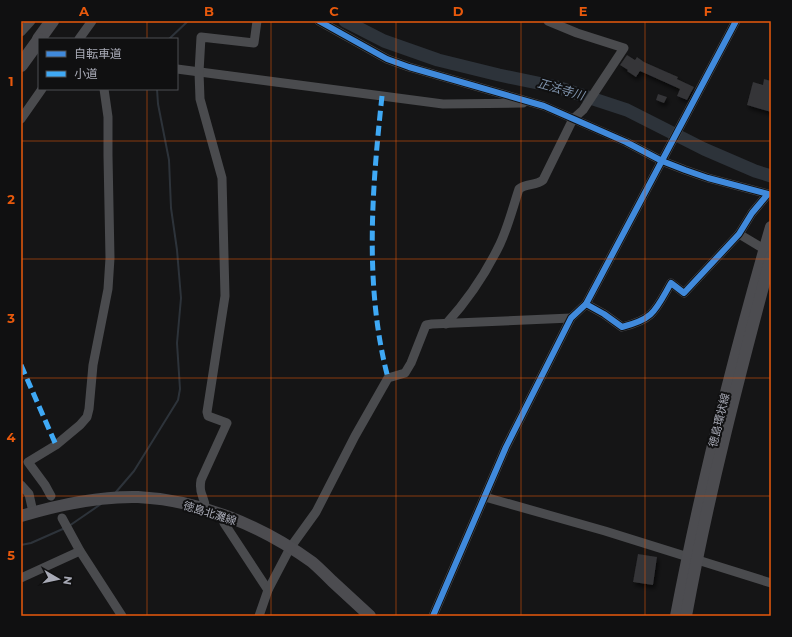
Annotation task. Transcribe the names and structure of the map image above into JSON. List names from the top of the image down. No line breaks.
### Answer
{"streets":{"main road":["徳島環状線","徳島北灘線"]},"water":["正法寺川"],"legend":["自転車道","小道"],"north":"right","grid":{"columns":["A","B","C","D","E","F"],"rows":["1","2","3","4","5"]}}
